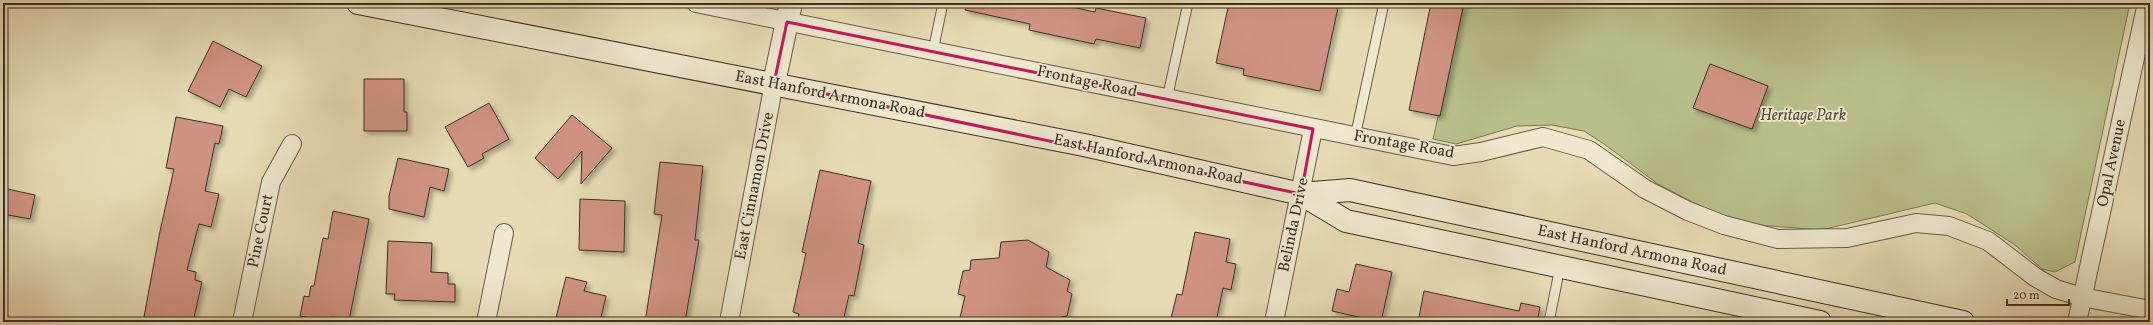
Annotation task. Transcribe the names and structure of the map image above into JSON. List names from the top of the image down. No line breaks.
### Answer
{"streets":{"main road":["East Hanford Armona Road","East Cinnamon Drive"],"street":["Frontage Road","Opal Avenue","Belinda Drive","Pine Court"]},"crossings":[["Frontage Road","Opal Avenue"],["Frontage Road","East Cinnamon Drive"],["Frontage Road","Belinda Drive"],["East Hanford Armona Road","East Cinnamon Drive"],["East Hanford Armona Road","Belinda Drive"]],"parks":["Heritage Park"],"scale_bar":"20 m"}
